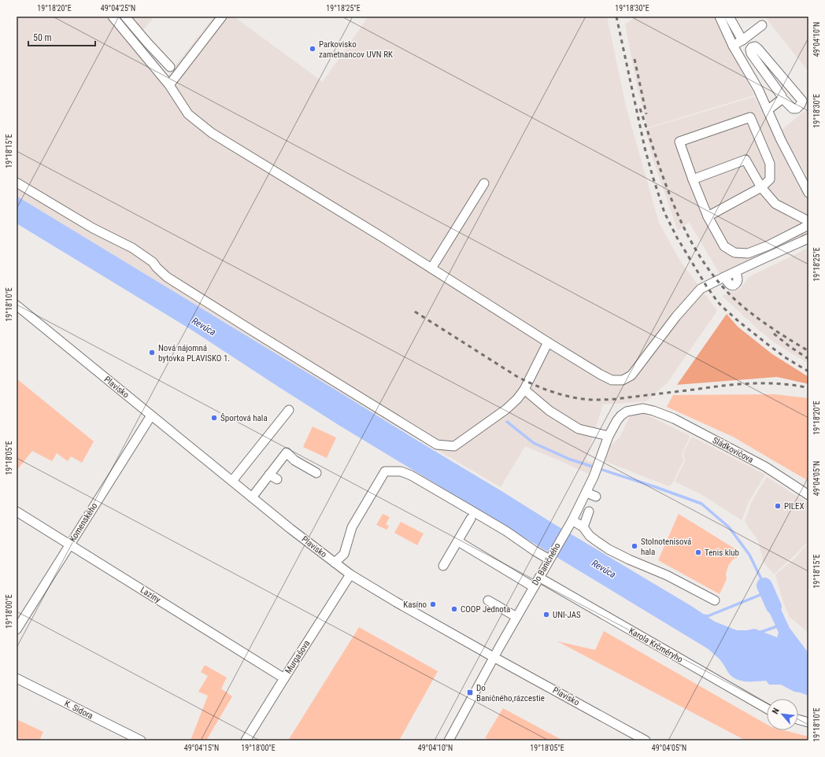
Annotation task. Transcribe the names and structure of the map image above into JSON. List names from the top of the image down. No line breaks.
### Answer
{"streets":{"street":["Plavisko","Sládkovičova","Komenského","Do Baničného","Laziny","Karola Krčméryho","Murgašova","K. Sidora"]},"crossings":[["Plavisko","Komenského"],["Plavisko","Do Baničného"],["Plavisko","Murgašova"],["Sládkovičova","Do Baničného"],["Komenského","Laziny"],["Do Baničného","Karola Krčméryho"],["Laziny","Murgašova"]],"water":["Revúca"],"places":{"other":["Parkovisko zametnancov UVN RK","Nová nájomná bytovka PLAVISKO 1.","Športová hala","PILEX","Stolnotenisová hala","Tenis klub","Kasíno","COOP Jednota","UNI-JAS"],"transit":["Do Baničného,rázcestie"]},"scale_bar":"50 m","north":"top left","coordinates":["19°18'20\"E","49°04'25\"N","19°18'25\"E","19°18'30\"E","49°04'10\"N","19°18'15\"E","19°18'10\"E","19°18'05\"E","49°04'05\"N","19°18'00\"E","49°04'15\"N"]}
